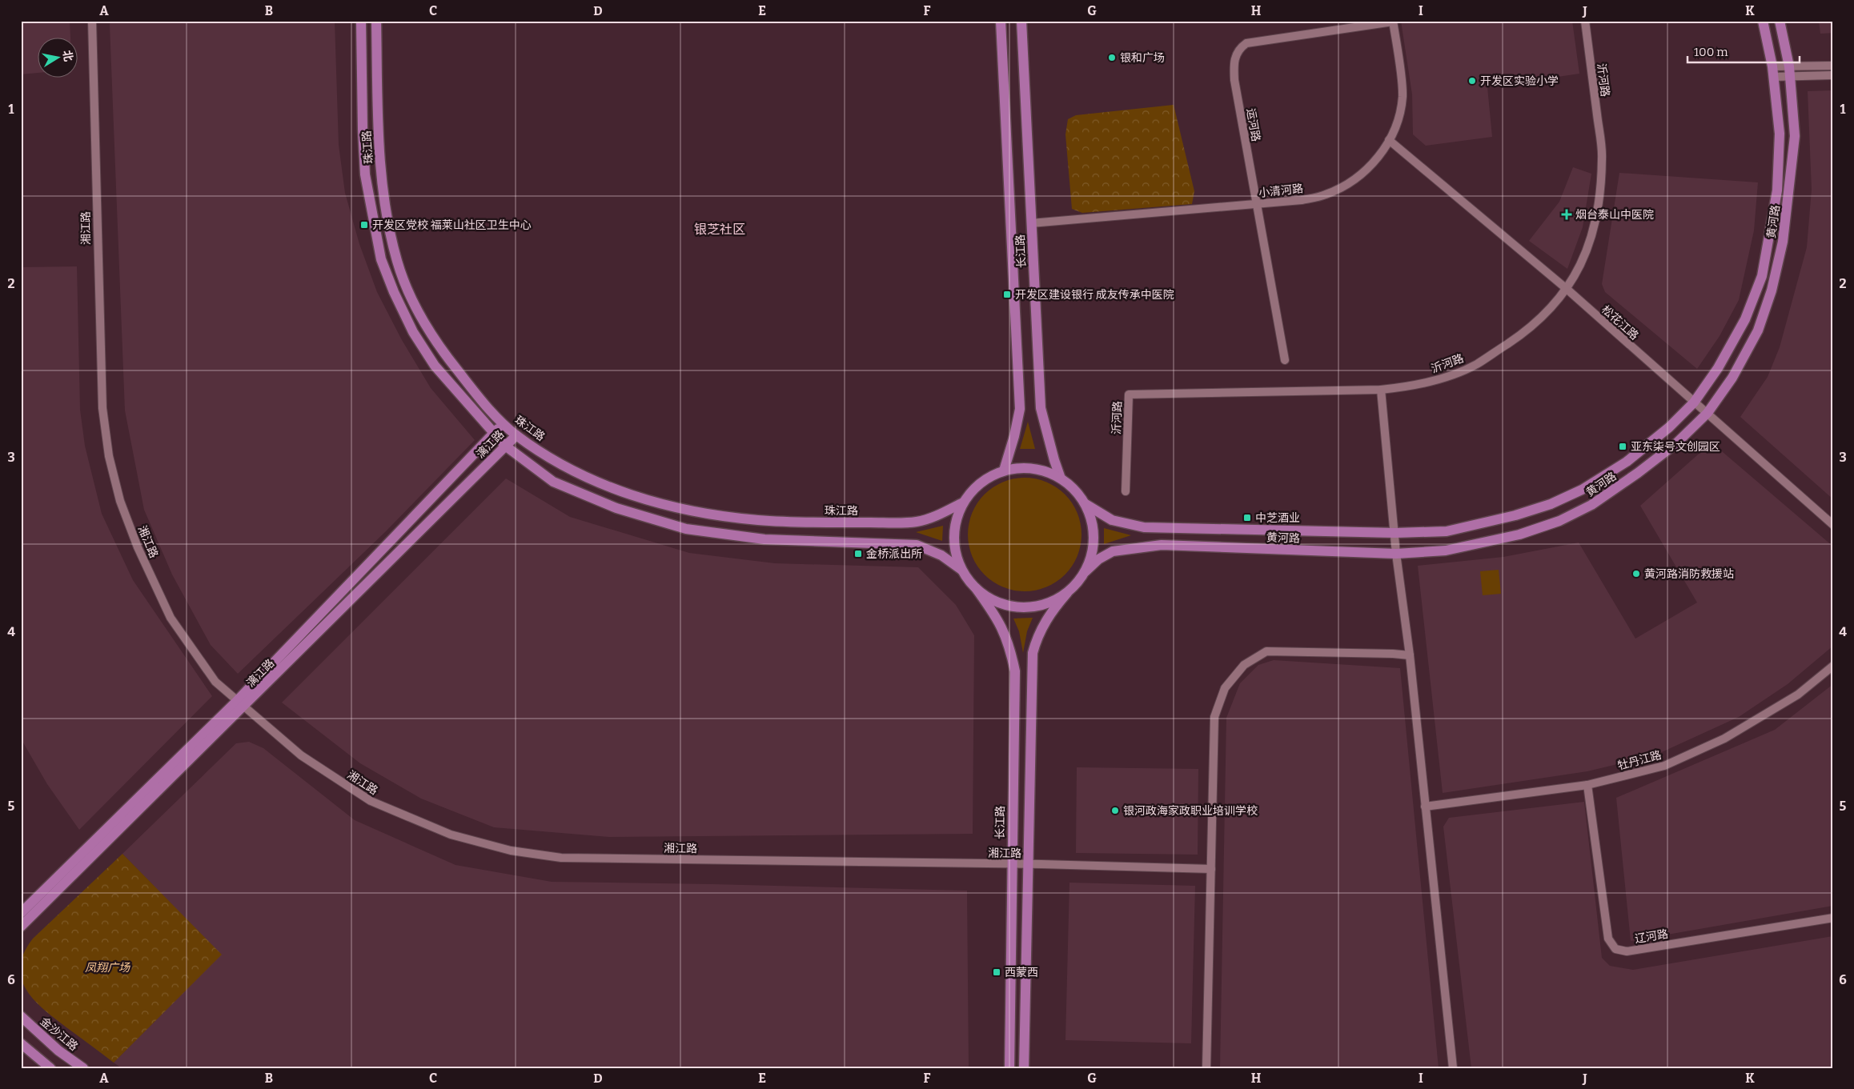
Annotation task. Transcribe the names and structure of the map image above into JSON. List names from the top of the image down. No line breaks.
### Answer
{"streets":{"main road":["珠江路","黄河路","长江路","漓江路","金沙江路"],"street":["沂河路","运河路","小清河路","湘江路","松花江路","牡丹江路","辽河路"]},"crossings":[["沂河路","松花江路"],["运河路","小清河路"],["珠江路","黄河路"],["珠江路","长江路"],["珠江路","漓江路"],["小清河路","长江路"],["小清河路","松花江路"],["黄河路","长江路"],["黄河路","松花江路"],["湘江路","长江路"],["湘江路","漓江路"],["牡丹江路","辽河路"]],"districts":["银芝社区"],"parks":["凤翔广场"],"places":{"other":["银和广场","开发区实验小学","黄河路消防救援站","银河政海家政职业培训学校"],"health":["烟台泰山中医院"],"transit":["开发区党校 福莱山社区卫生中心","开发区建设银行 成友传承中医院","亚东柒号文创园区","中芝酒业","金桥派出所","西蒙西"]},"scale_bar":"100 m","north":"right","grid":{"columns":["A","B","C","D","E","F","G","H","I","J","K"],"rows":["1","2","3","4","5","6"]}}
